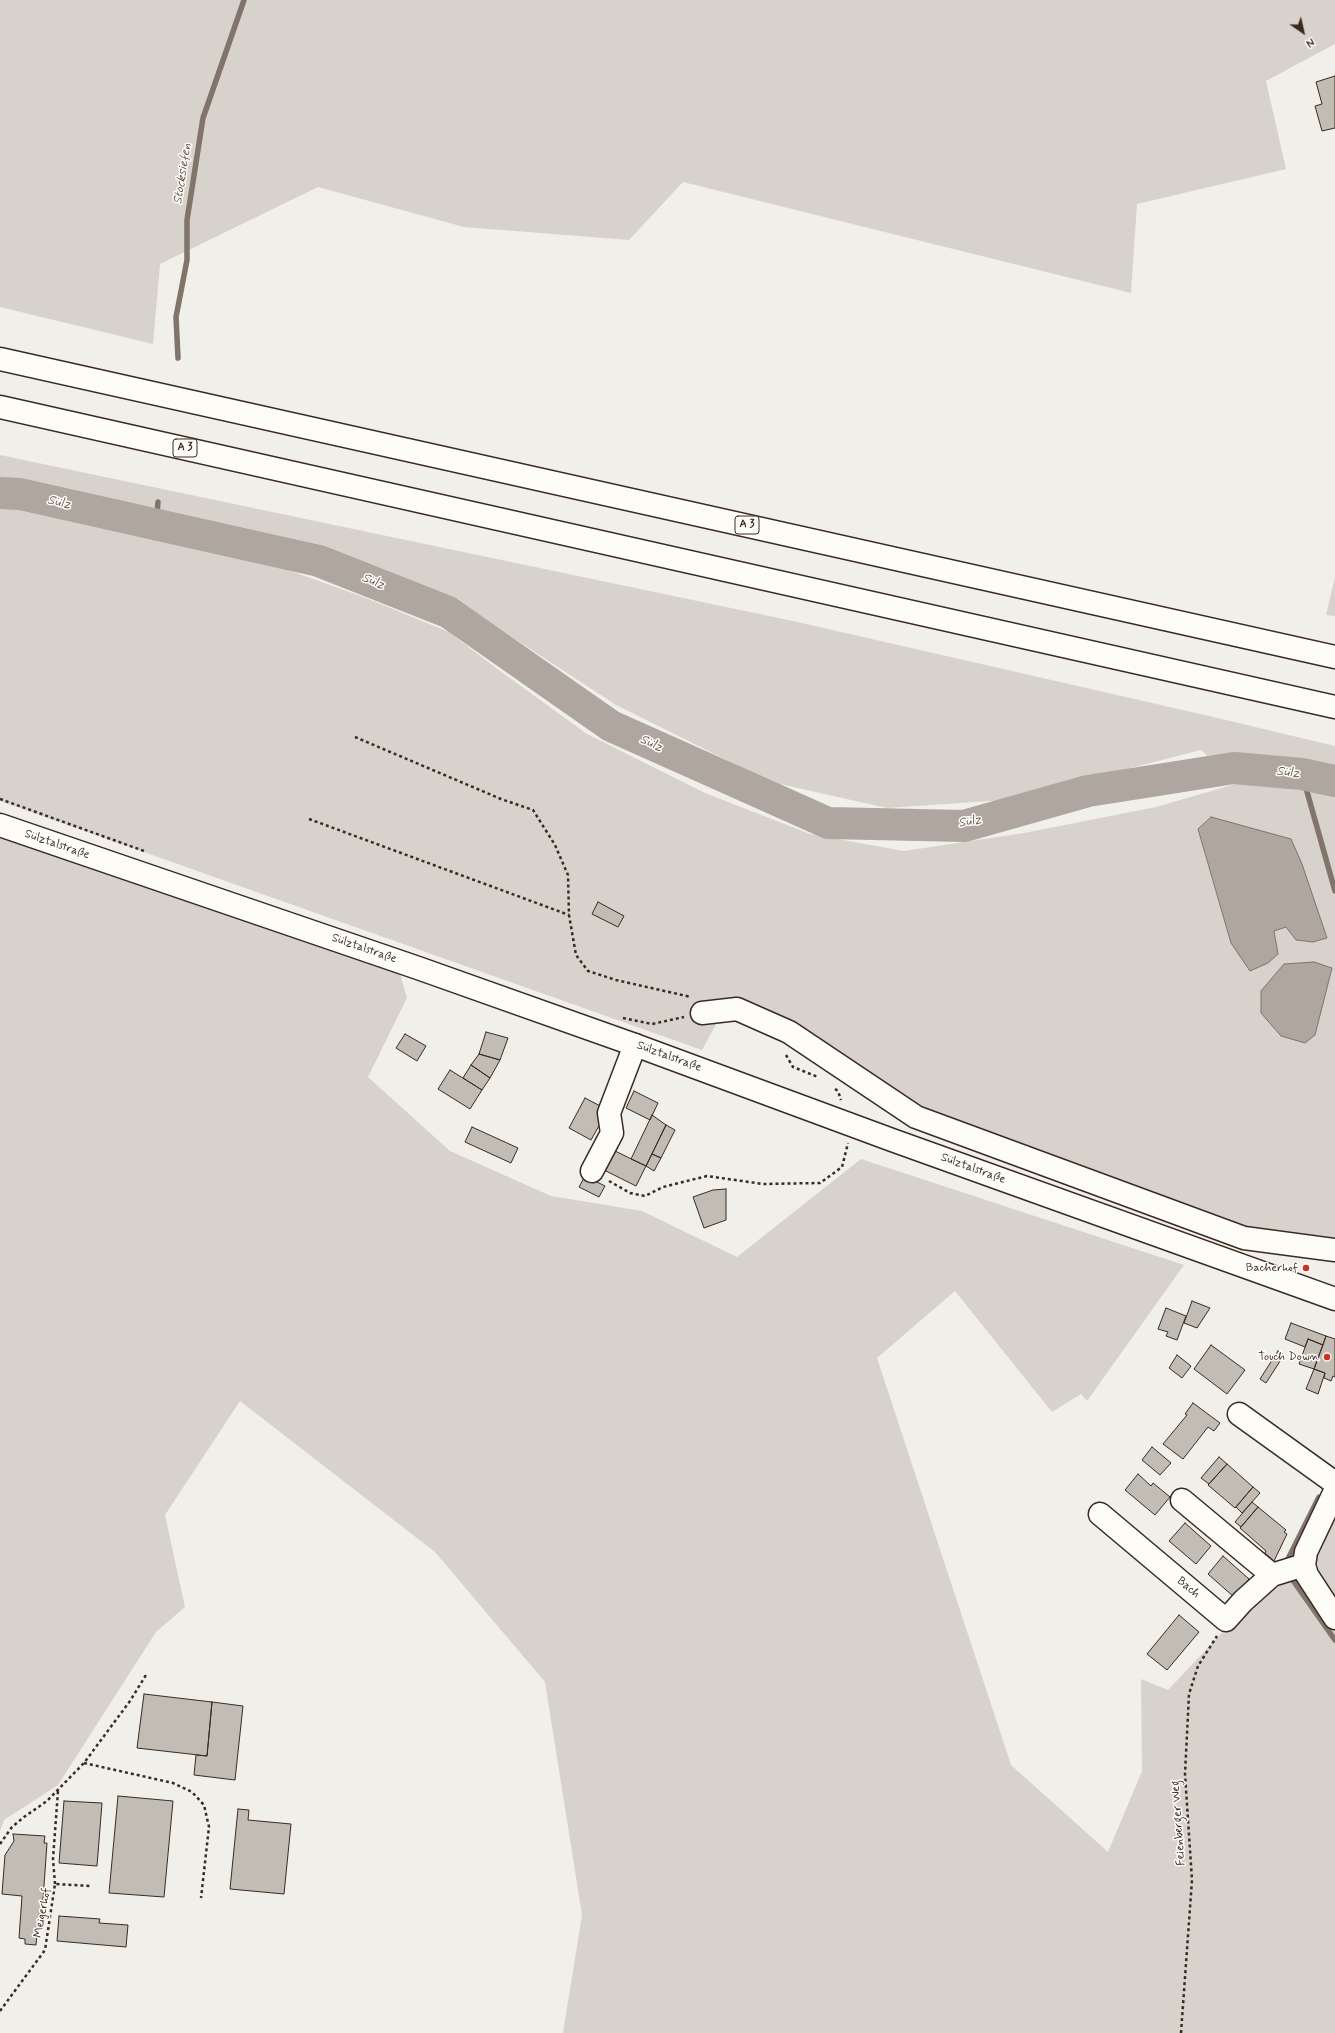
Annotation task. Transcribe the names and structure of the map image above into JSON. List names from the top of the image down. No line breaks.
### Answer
{"streets":{"main road":["A 3","Sülztalstraße","Bach"],"path":["Feienberger Weg","Meigerhof"]},"crossings":[["Bach","Feienberger Weg"]],"water":["Stocksiefen","Sülz"],"places":["Bacherhof","Touch Down"],"north":"bottom right"}
